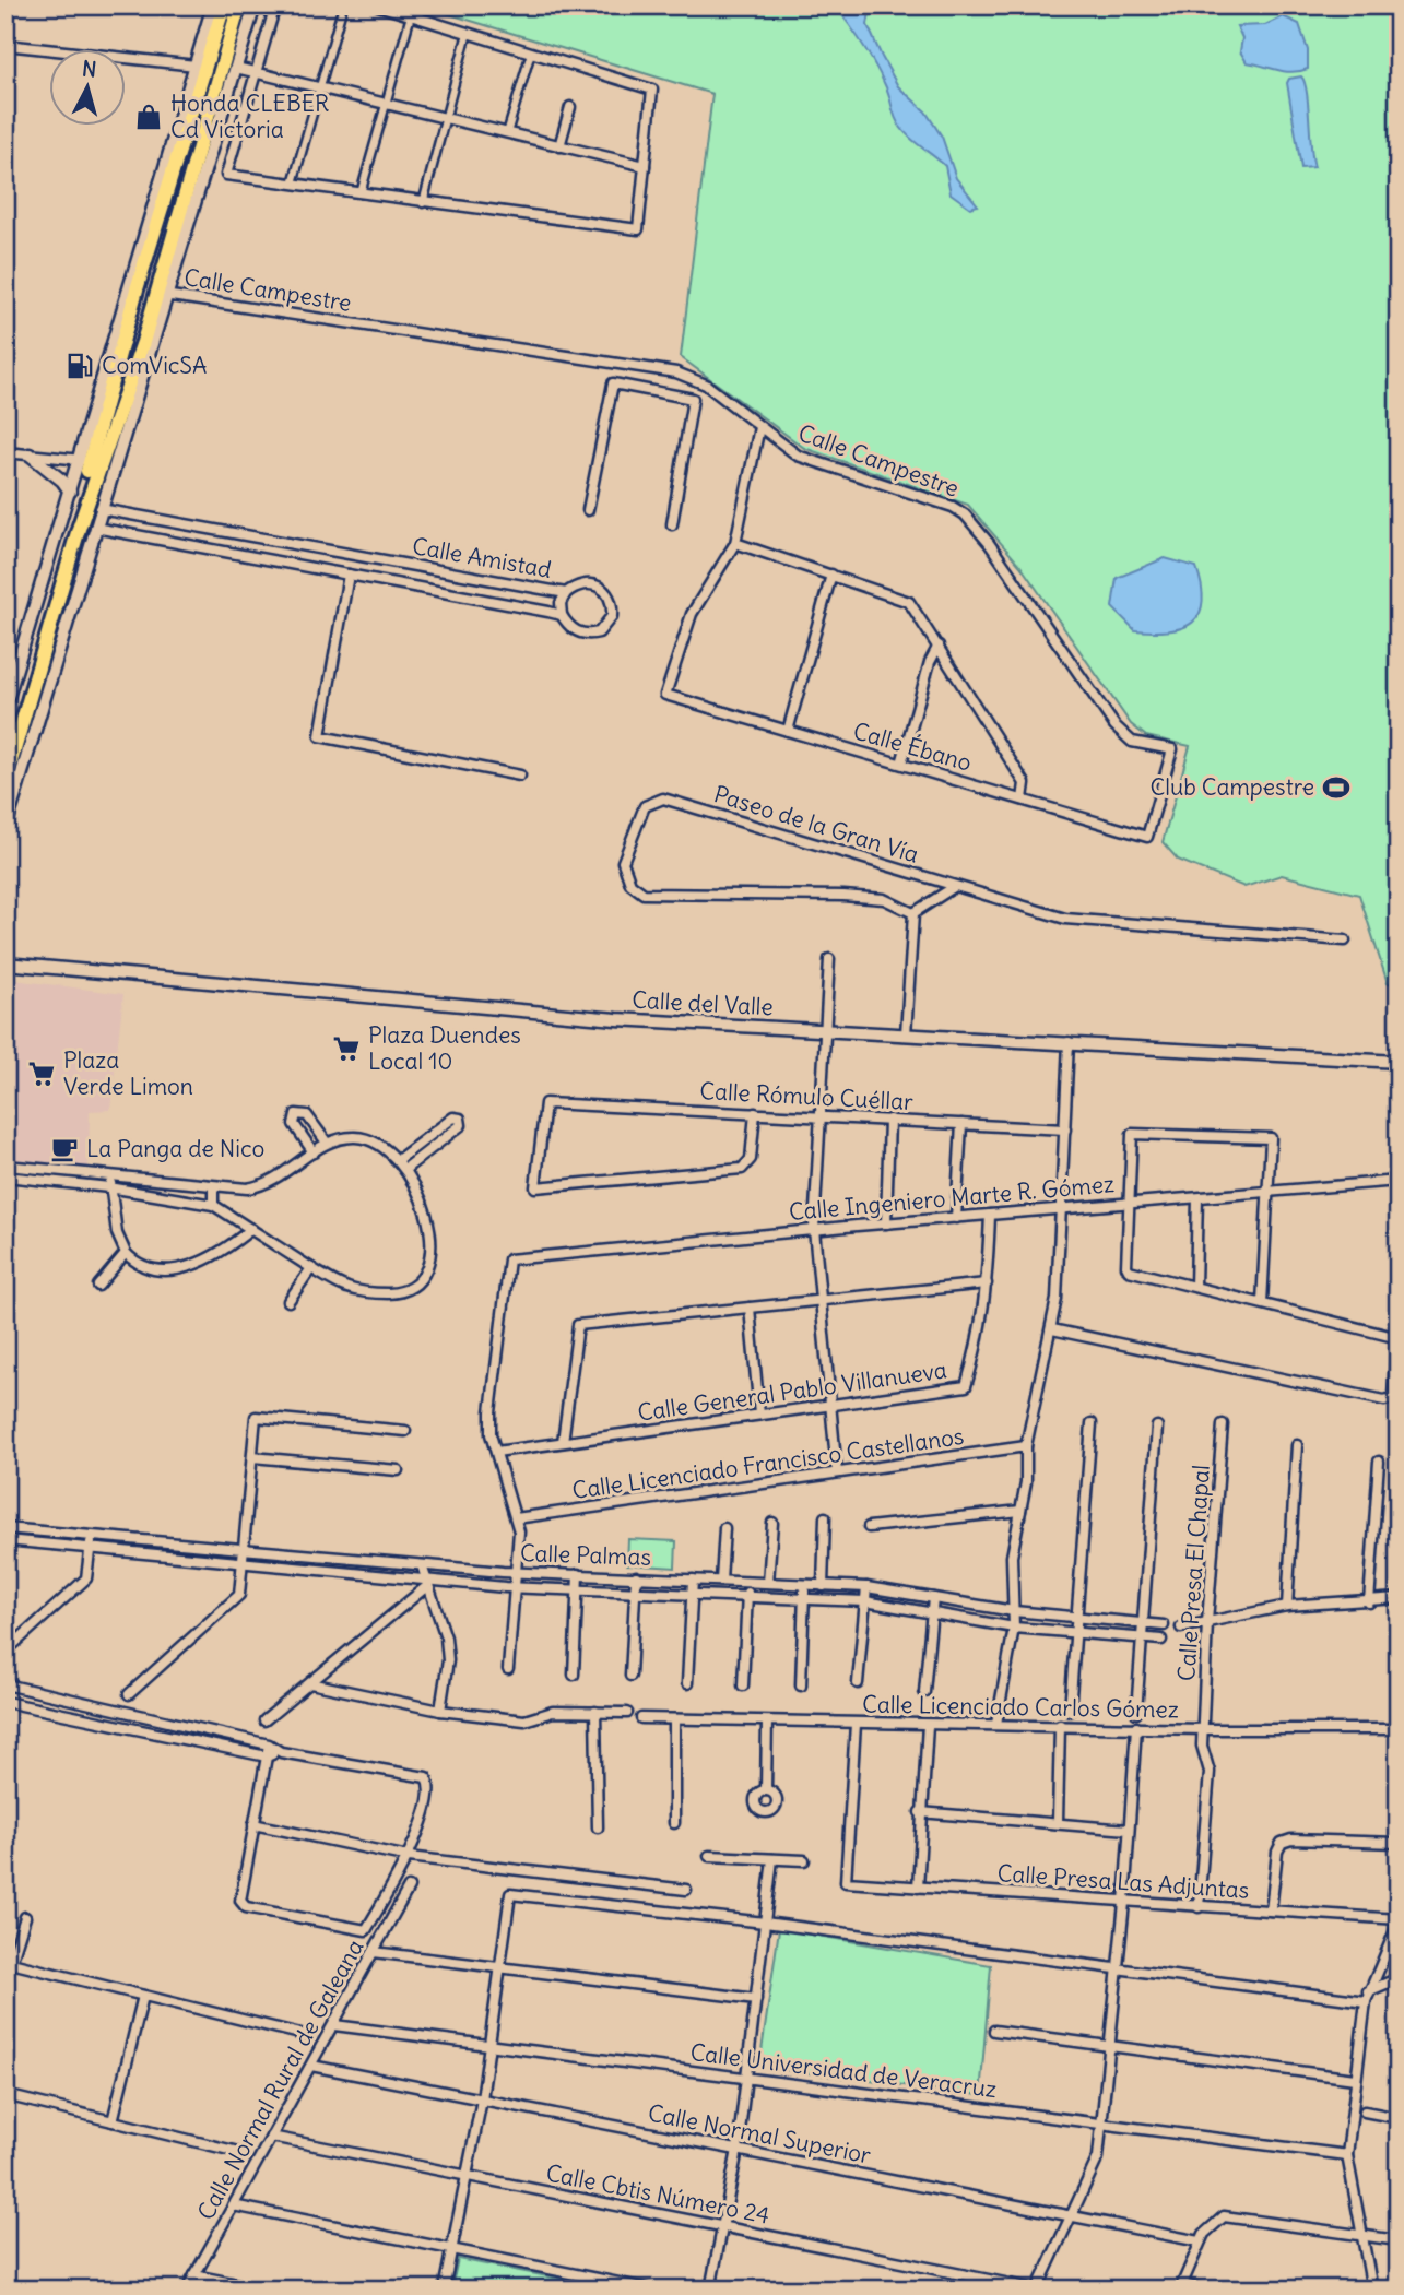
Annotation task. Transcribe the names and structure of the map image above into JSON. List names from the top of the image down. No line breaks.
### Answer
{"streets":{"street":["Calle Campestre","Calle Amistad","Calle Ébano","Paseo de la Gran Vía","Calle del Valle","Calle Rómulo Cuéllar","Calle Ingeniero Marte R. Gómez","Calle General Pablo Villanueva","Calle Licenciado Francisco Castellanos","Calle Palmas","Calle Presa El Chapal","Calle Licenciado Carlos Gómez","Calle Presa Las Adjuntas","Calle Universidad de Veracruz","Calle Normal Rural de Galeana","Calle Normal Superior","Calle Cbtis Número 24"]},"crossings":[["Calle Campestre","Calle Ébano"],["Calle Ingeniero Marte R. Gómez","Calle General Pablo Villanueva"],["Calle Presa El Chapal","Calle Licenciado Carlos Gómez"],["Calle Presa El Chapal","Calle Presa Las Adjuntas"],["Calle Licenciado Carlos Gómez","Calle Presa Las Adjuntas"],["Calle Universidad de Veracruz","Calle Normal Rural de Galeana"],["Calle Normal Rural de Galeana","Calle Normal Superior"],["Calle Normal Rural de Galeana","Calle Cbtis Número 24"]],"places":{"shop":["Honda CLEBER Cd Victoria"],"fuel station":["ComVicSA"],"sports":["Club Campestre"],"supermarket":["Plaza Duendes Local 10","Plaza Verde Limon"],"cafe":["La Panga de Nico"]},"north":"top"}
